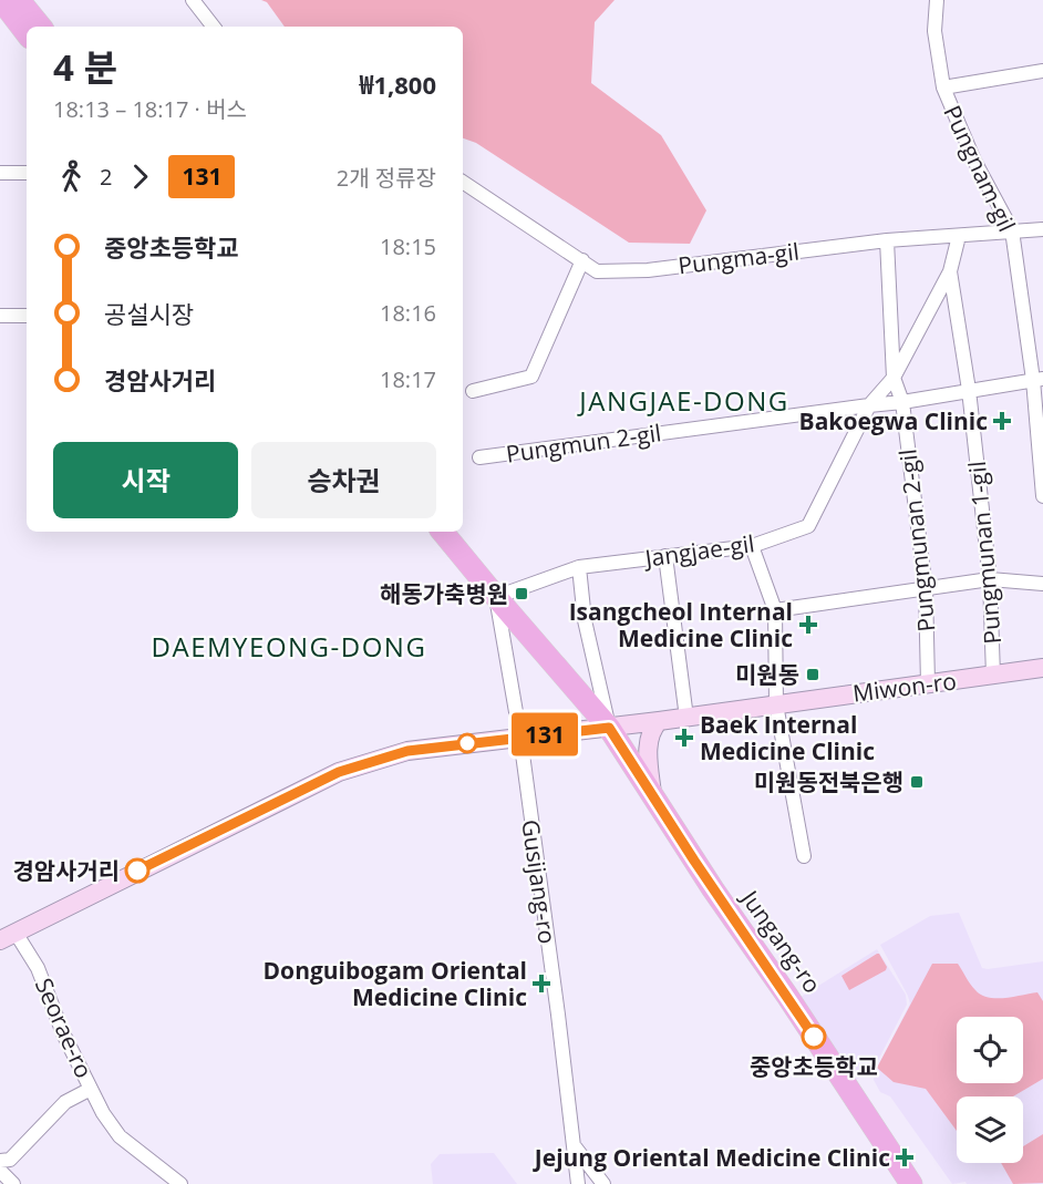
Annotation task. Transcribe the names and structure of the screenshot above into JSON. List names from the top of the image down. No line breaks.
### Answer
{"streets":{"main road":["Jungang-ro"],"street":["Pungnam-gil","Pungma-gil","Pungmun 2-gil","Pungmunan 2-gil","Jangjae-gil","Pungmunan 1-gil","Miwon-ro","Gusijang-ro","Seorae-ro"]},"crossings":[["Pungnam-gil","Pungma-gil"],["Pungnam-gil","Pungmun 2-gil"],["Pungma-gil","Pungmunan 2-gil"],["Pungma-gil","Jangjae-gil"],["Pungmun 2-gil","Pungmunan 2-gil"],["Pungmun 2-gil","Jangjae-gil"],["Pungmun 2-gil","Pungmunan 1-gil"],["Pungmunan 2-gil","Jangjae-gil"],["Pungmunan 2-gil","Miwon-ro"],["Jangjae-gil","Pungmunan 1-gil"],["Jangjae-gil","Jungang-ro"],["Pungmunan 1-gil","Miwon-ro"],["Miwon-ro","Gusijang-ro"],["Miwon-ro","Jungang-ro"],["Miwon-ro","Seorae-ro"],["Gusijang-ro","Jungang-ro"]],"districts":["JANGJAE-DONG","DAEMYEONG-DONG"],"places":{"health":["Bakoegwa Clinic","Isangcheol Internal Medicine Clinic","Baek Internal Medicine Clinic","Donguibogam Oriental Medicine Clinic","Jejung Oriental Medicine Clinic"],"transit":["해동가축병원","미원동","미원동전북은행"],"other":["경암사거리","중앙초등학교"]},"lines":["bus line 131"],"page":{"on_map":"131","heading":["4 분","18:13 – 18:17 · 버스","₩1,800"],"legs":["2","131","2개 정류장"],"list":[{"name":"중앙초등학교","value":"18:15"},{"name":"공설시장","value":"18:16"},{"name":"경암사거리","value":"18:17"}],"buttons":["시작","승차권"]}}
